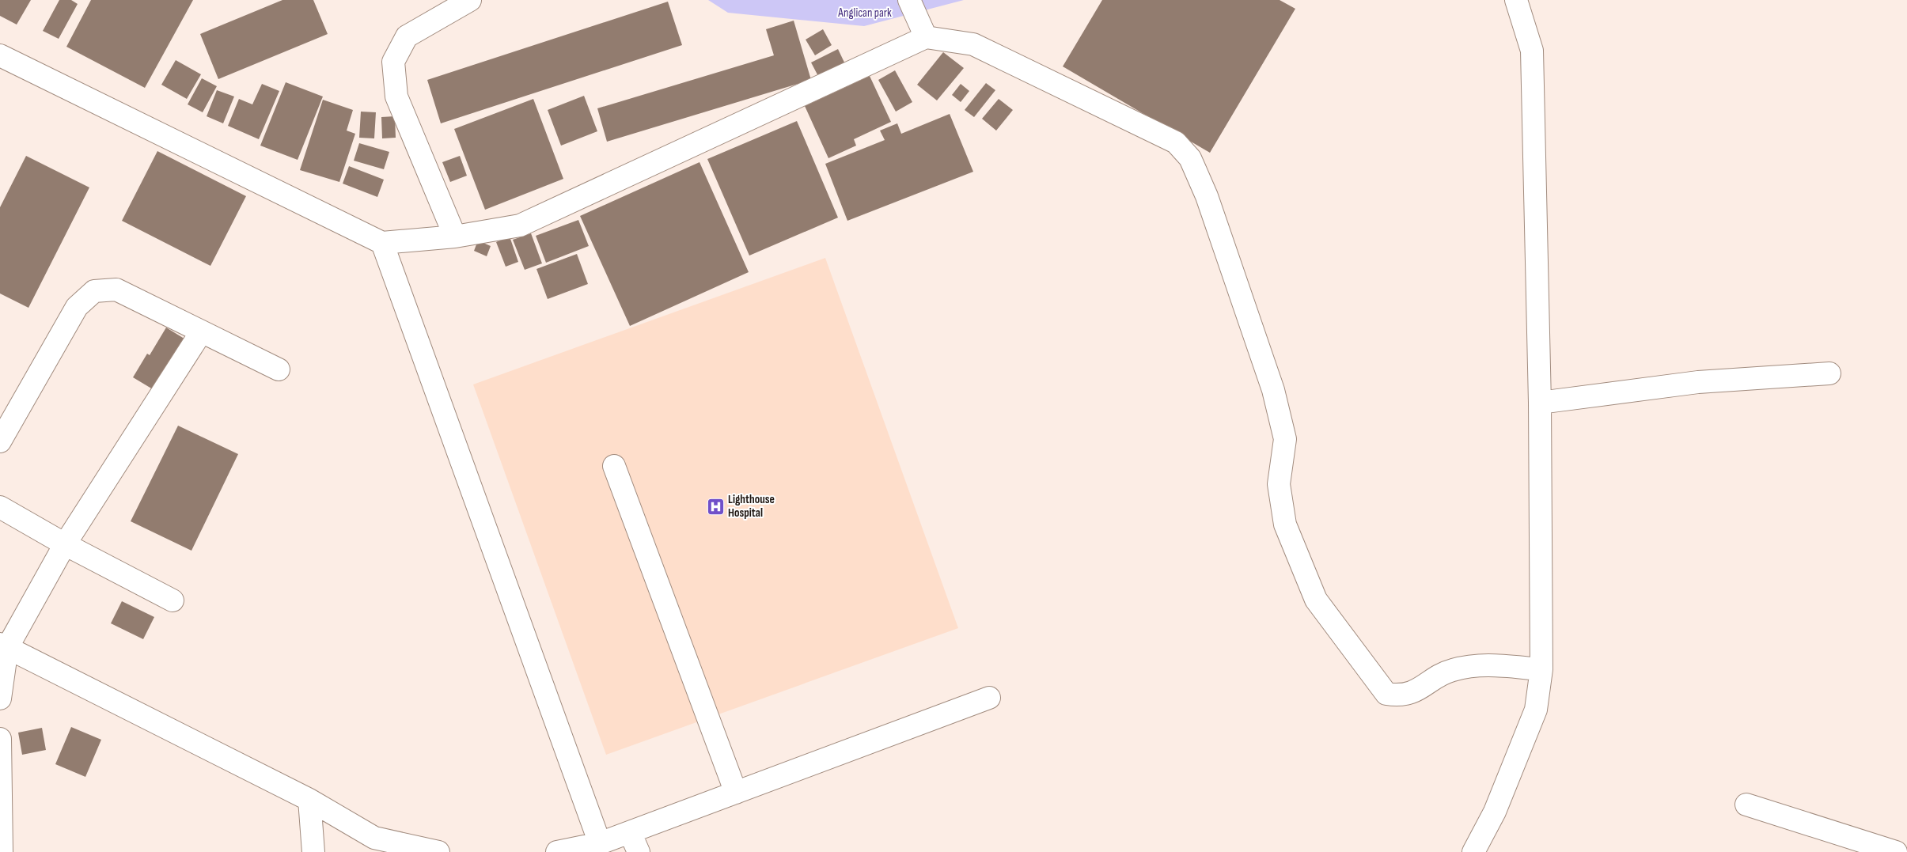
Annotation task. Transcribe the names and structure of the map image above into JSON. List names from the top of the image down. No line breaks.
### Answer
{"parks":["Anglican park"],"places":{"hospital":["Lighthouse Hospital"]}}
